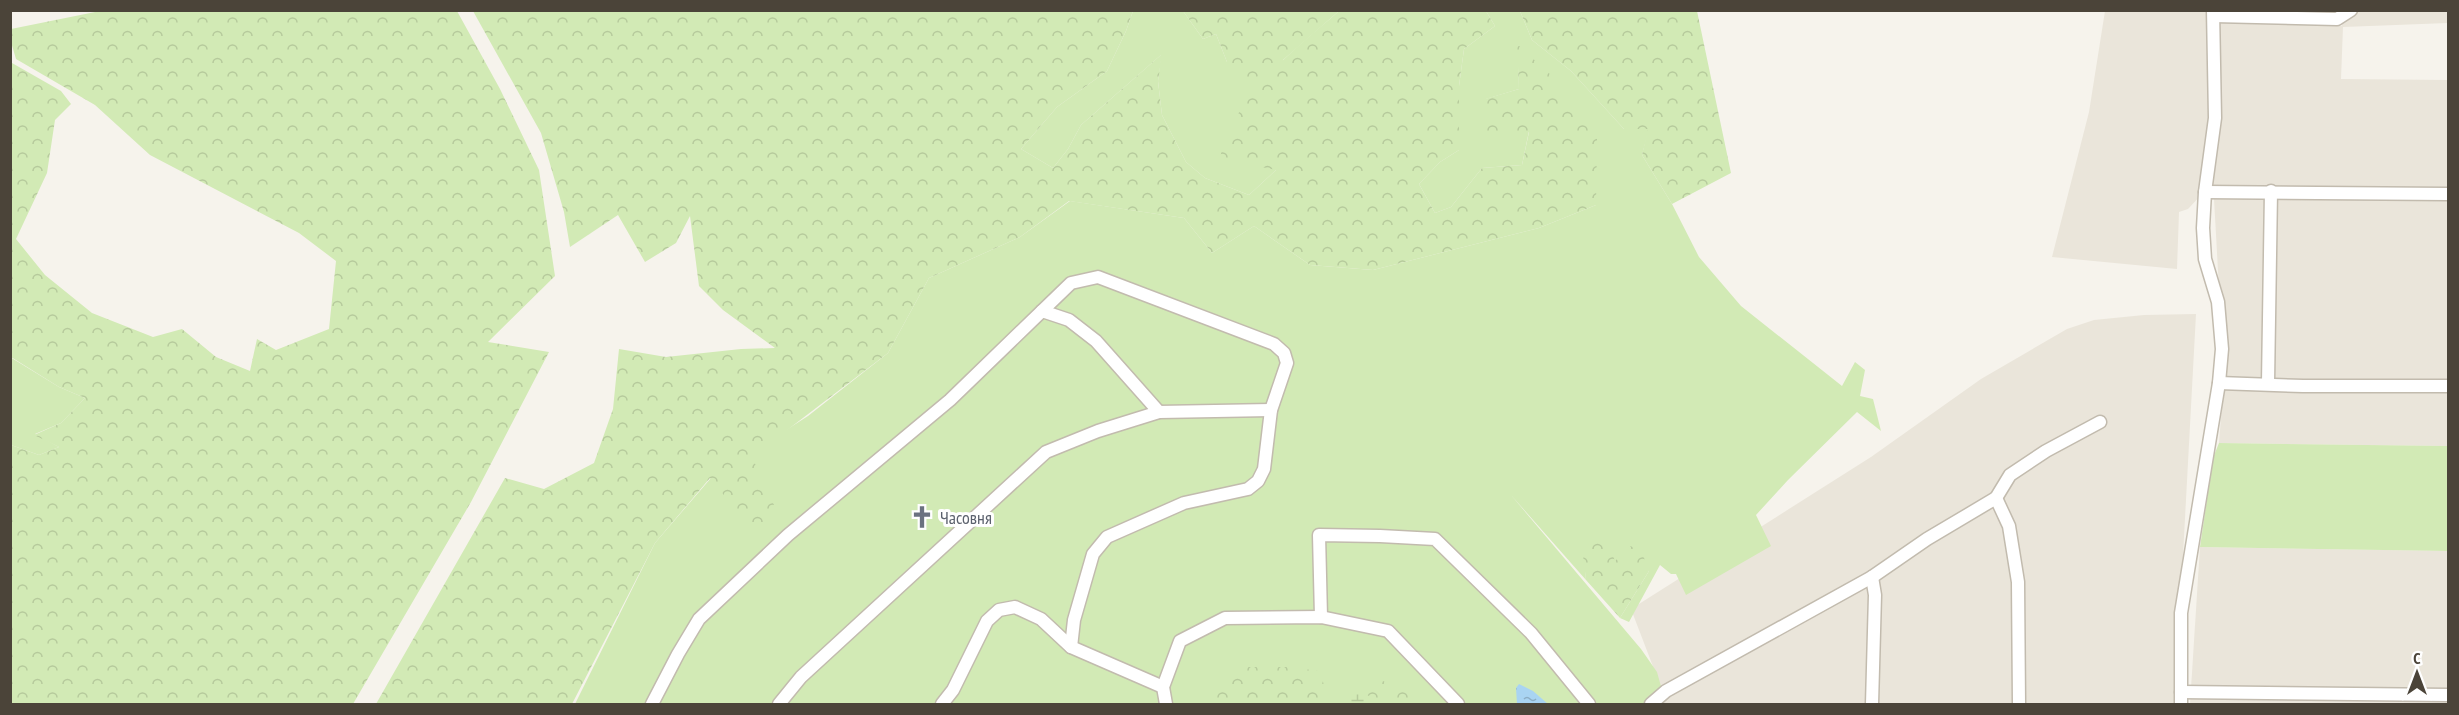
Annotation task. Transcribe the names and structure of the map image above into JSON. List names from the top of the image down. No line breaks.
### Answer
{"places":{"church":["Часовня"]},"north":"top"}
